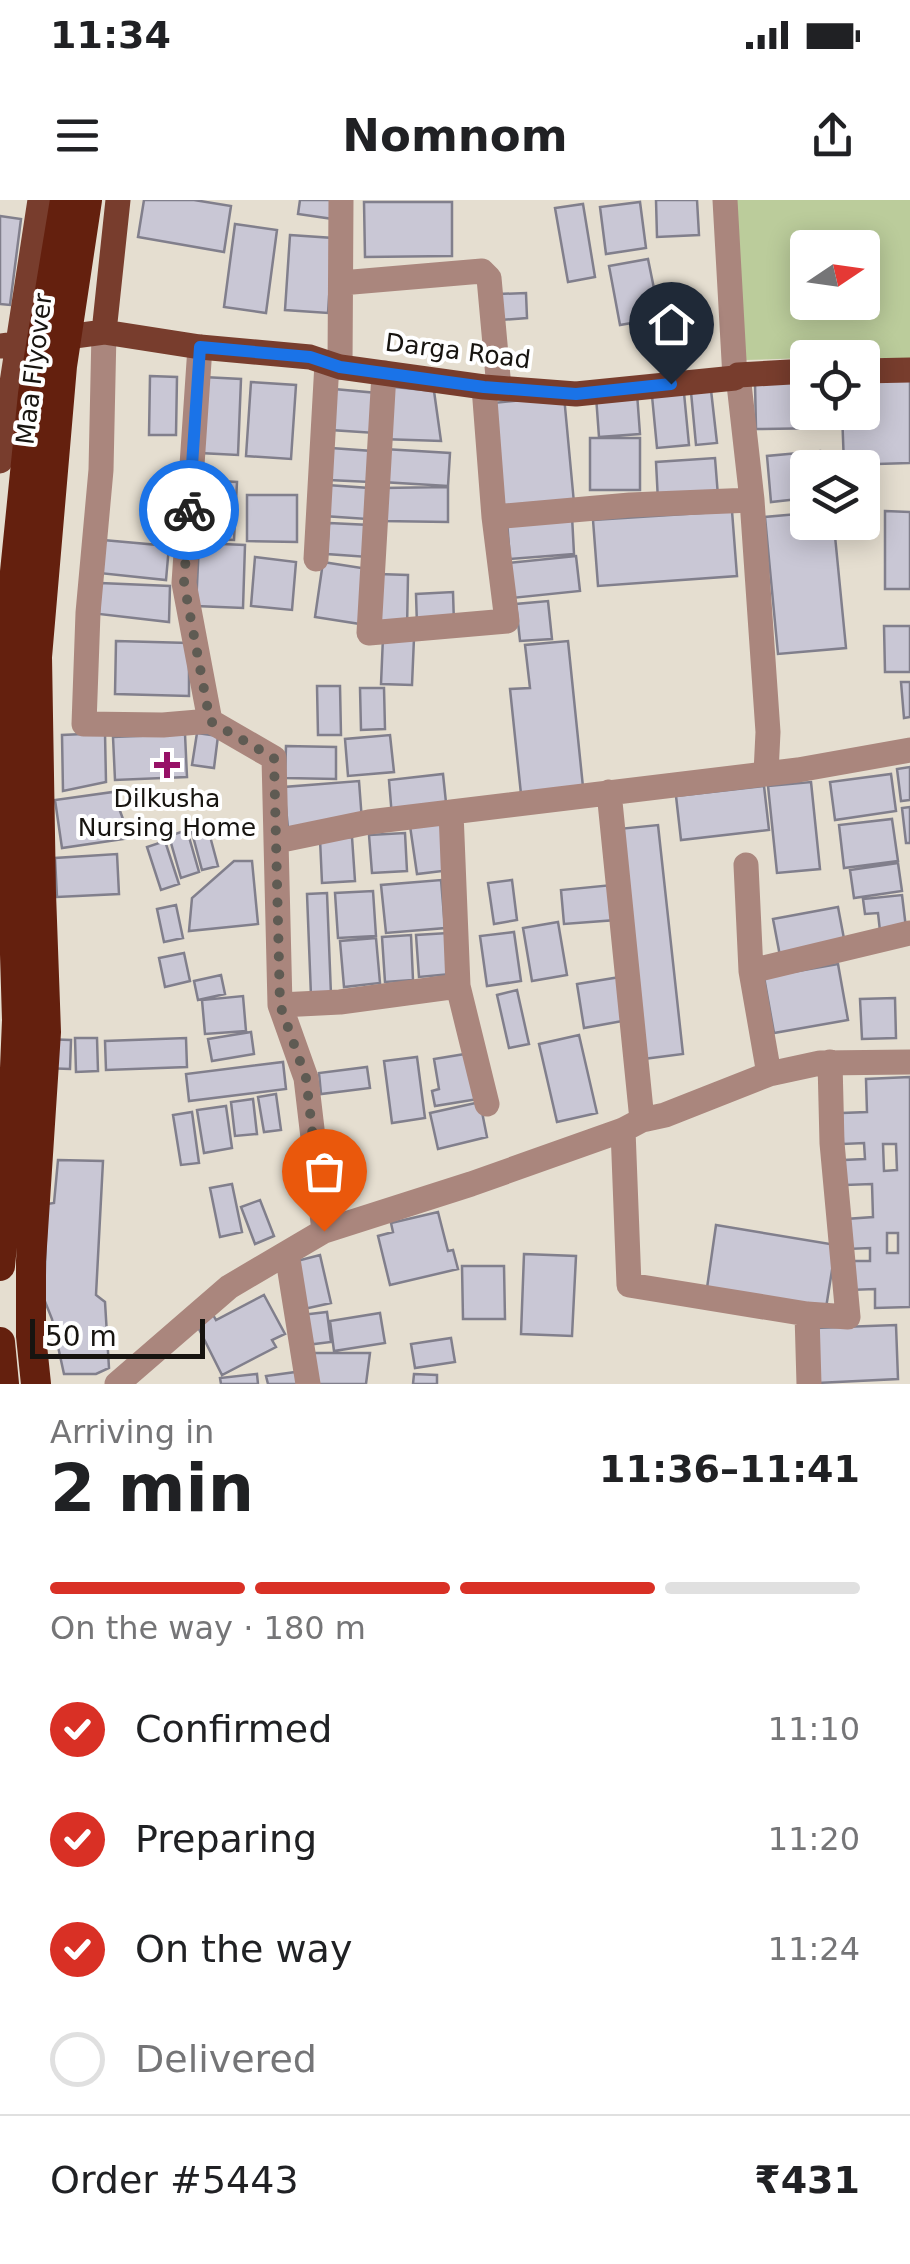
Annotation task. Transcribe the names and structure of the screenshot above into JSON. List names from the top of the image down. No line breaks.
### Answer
{"streets":{"highway":["Maa Flyover"],"main road":["Darga Road"]},"places":{"health":["Dilkusha Nursing Home"]},"scale_bar":"50 m","north":"right","page":{"status":"11:34","header":"Nomnom","scale":"50 m","heading":["2 min","Arriving in","11:36–11:41"],"panel":["Order #5443","₹431"],"bar":"On the way · 180 m","list":[["Confirmed","11:10"],["Preparing","11:20"],["On the way","11:24"],"Delivered"]}}
